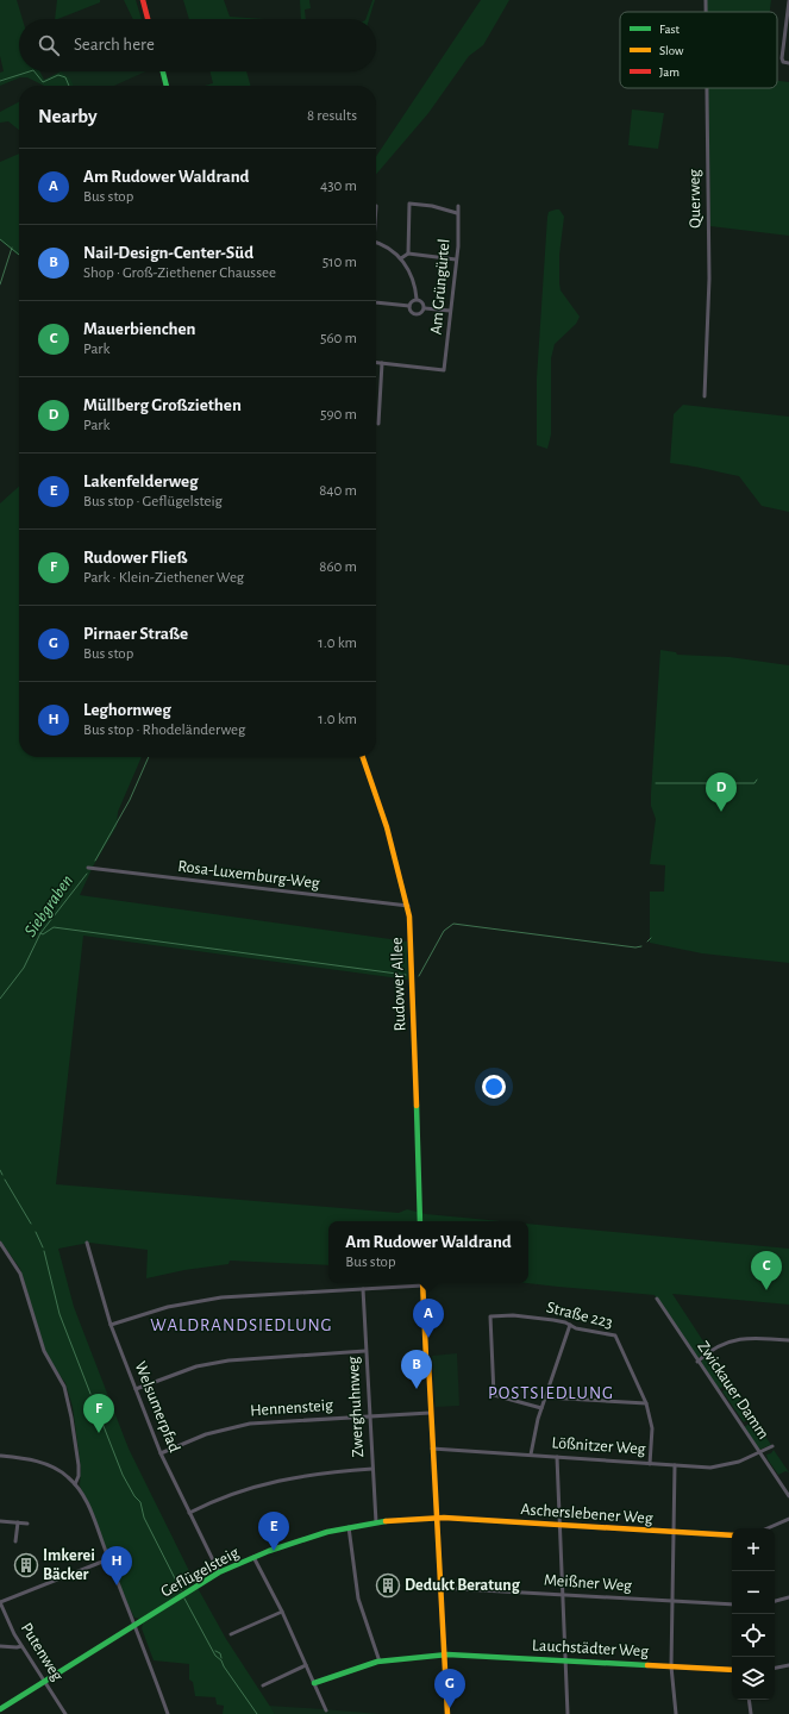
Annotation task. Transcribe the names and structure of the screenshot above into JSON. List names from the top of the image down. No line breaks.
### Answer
{"streets":{"street":["Querweg","Am Grüngürtel","Rosa-Luxemburg-Weg","Rudower Allee","Straße 223","Zwickauer Damm","Welsumerpfad","Zwerghuhnweg","Hennensteig","Lößnitzer Weg","Ascherslebener Weg","Geflügelsteig","Meißner Weg","Lauchstädter Weg","Putenweg"]},"crossings":[["Rosa-Luxemburg-Weg","Rudower Allee"],["Straße 223","Lößnitzer Weg"],["Zwickauer Damm","Lößnitzer Weg"],["Welsumerpfad","Hennensteig"],["Welsumerpfad","Geflügelsteig"],["Zwerghuhnweg","Hennensteig"],["Zwerghuhnweg","Geflügelsteig"],["Ascherslebener Weg","Geflügelsteig"],["Geflügelsteig","Putenweg"]],"districts":["WALDRANDSIEDLUNG","POSTSIEDLUNG"],"water":["Siebgraben"],"places":{"building":["Imkerei Bäcker","Dedukt Beratung"]},"legend":["Fast","Slow","Jam"],"page":{"search":"Search here","heading":["Nearby","8 results"],"list":[{"mark":"A","name":"Am Rudower Waldrand","note":"Bus stop","value":"430 m"},{"mark":"B","name":"Nail-Design-Center-Süd","note":"Shop · Groß-Ziethener Chaussee","value":"510 m"},{"mark":"C","name":"Mauerbienchen","note":"Park","value":"560 m"},{"mark":"D","name":"Müllberg Großziethen","note":"Park","value":"590 m"},{"mark":"E","name":"Lakenfelderweg","note":"Bus stop · Geflügelsteig","value":"840 m"},{"mark":"F","name":"Rudower Fließ","note":"Park · Klein-Ziethener Weg","value":"860 m"},{"mark":"G","name":"Pirnaer Straße","note":"Bus stop","value":"1.0 km"},{"mark":"H","name":"Leghornweg","note":"Bus stop · Rhodeländerweg","value":"1.0 km"}],"pins":["D","C","A","B","F","E","H","G"],"popup":["Am Rudower Waldrand","Bus stop"],"map_buttons":["+","−"]}}
